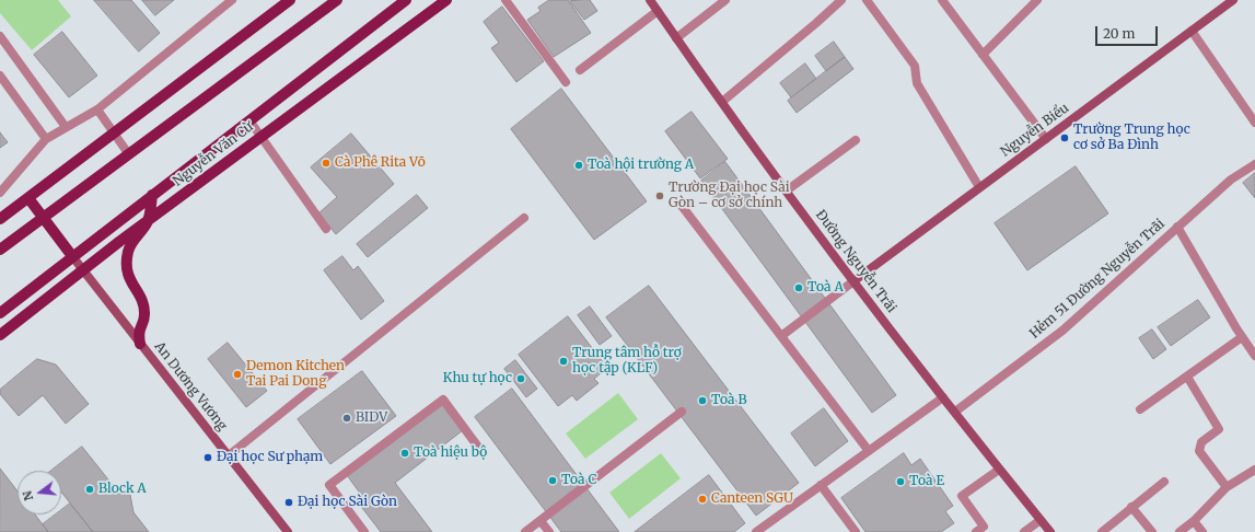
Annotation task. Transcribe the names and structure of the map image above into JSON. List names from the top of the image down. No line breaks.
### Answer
{"streets":{"main road":["Nguyễn Biểu","Nguyễn Văn Cừ","Đường Nguyễn Trãi","An Dương Vương"],"street":["Hẻm 51 Đường Nguyễn Trãi"]},"crossings":[["Nguyễn Biểu","Đường Nguyễn Trãi"],["Nguyễn Văn Cừ","An Dương Vương"],["Đường Nguyễn Trãi","Hẻm 51 Đường Nguyễn Trãi"]],"places":["Trường Trung học cơ sở Ba Đình","Cà Phê Rita Võ","Toà hội trường A","Trường Đại học Sài Gòn – cơ sở chính","Toà A","Trung tâm hỗ trợ học tập (KLF)","Demon Kitchen Tai Pai Dong","Khu tự học","Toà B","BIDV","Toà hiệu bộ","Đại học Sư phạm","Toà C","Toà E","Block A","Canteen SGU","Đại học Sài Gòn"],"scale_bar":"20 m","north":"left"}
